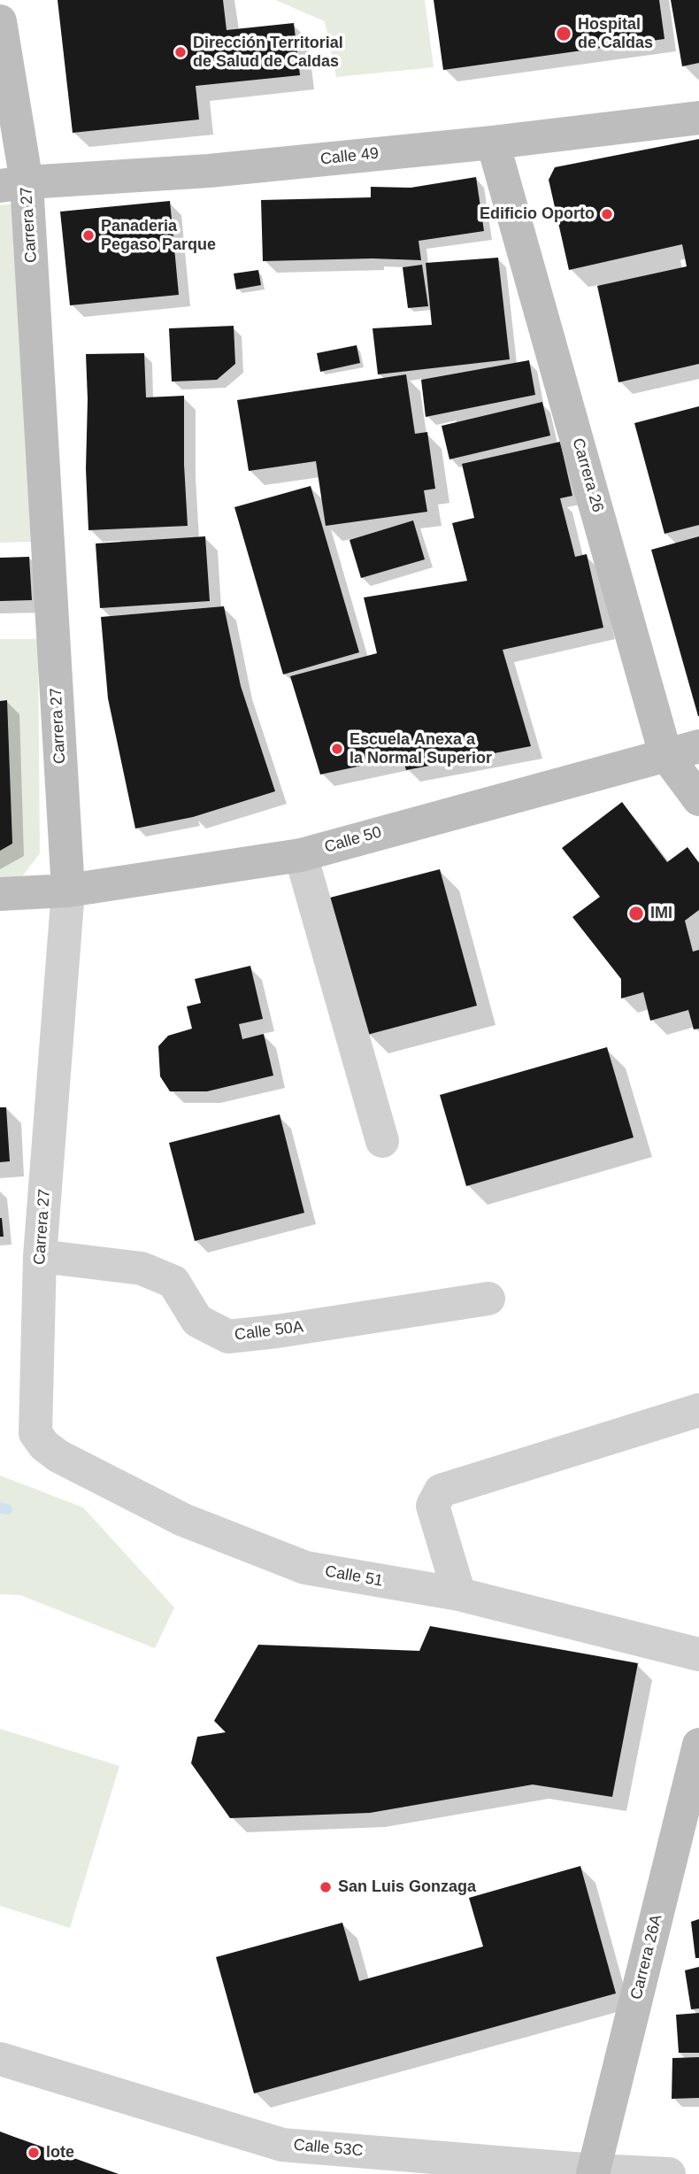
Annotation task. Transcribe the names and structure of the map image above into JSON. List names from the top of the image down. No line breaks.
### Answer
{"streets":{"street":["Calle 49","Carrera 27","Carrera 26","Calle 50","Calle 50A","Calle 51","Carrera 26A","Calle 53C"]},"crossings":[["Calle 49","Carrera 27"],["Calle 49","Carrera 26"],["Carrera 27","Calle 50"],["Carrera 27","Calle 50A"],["Carrera 27","Calle 51"],["Carrera 26","Calle 50"],["Carrera 26A","Calle 53C"]],"places":["Hospital de Caldas","Dirección Territorial de Salud de Caldas","Edificio Oporto","Panaderia Pegaso Parque","Escuela Anexa a la Normal Superior","IMI","San Luis Gonzaga","lote"]}
